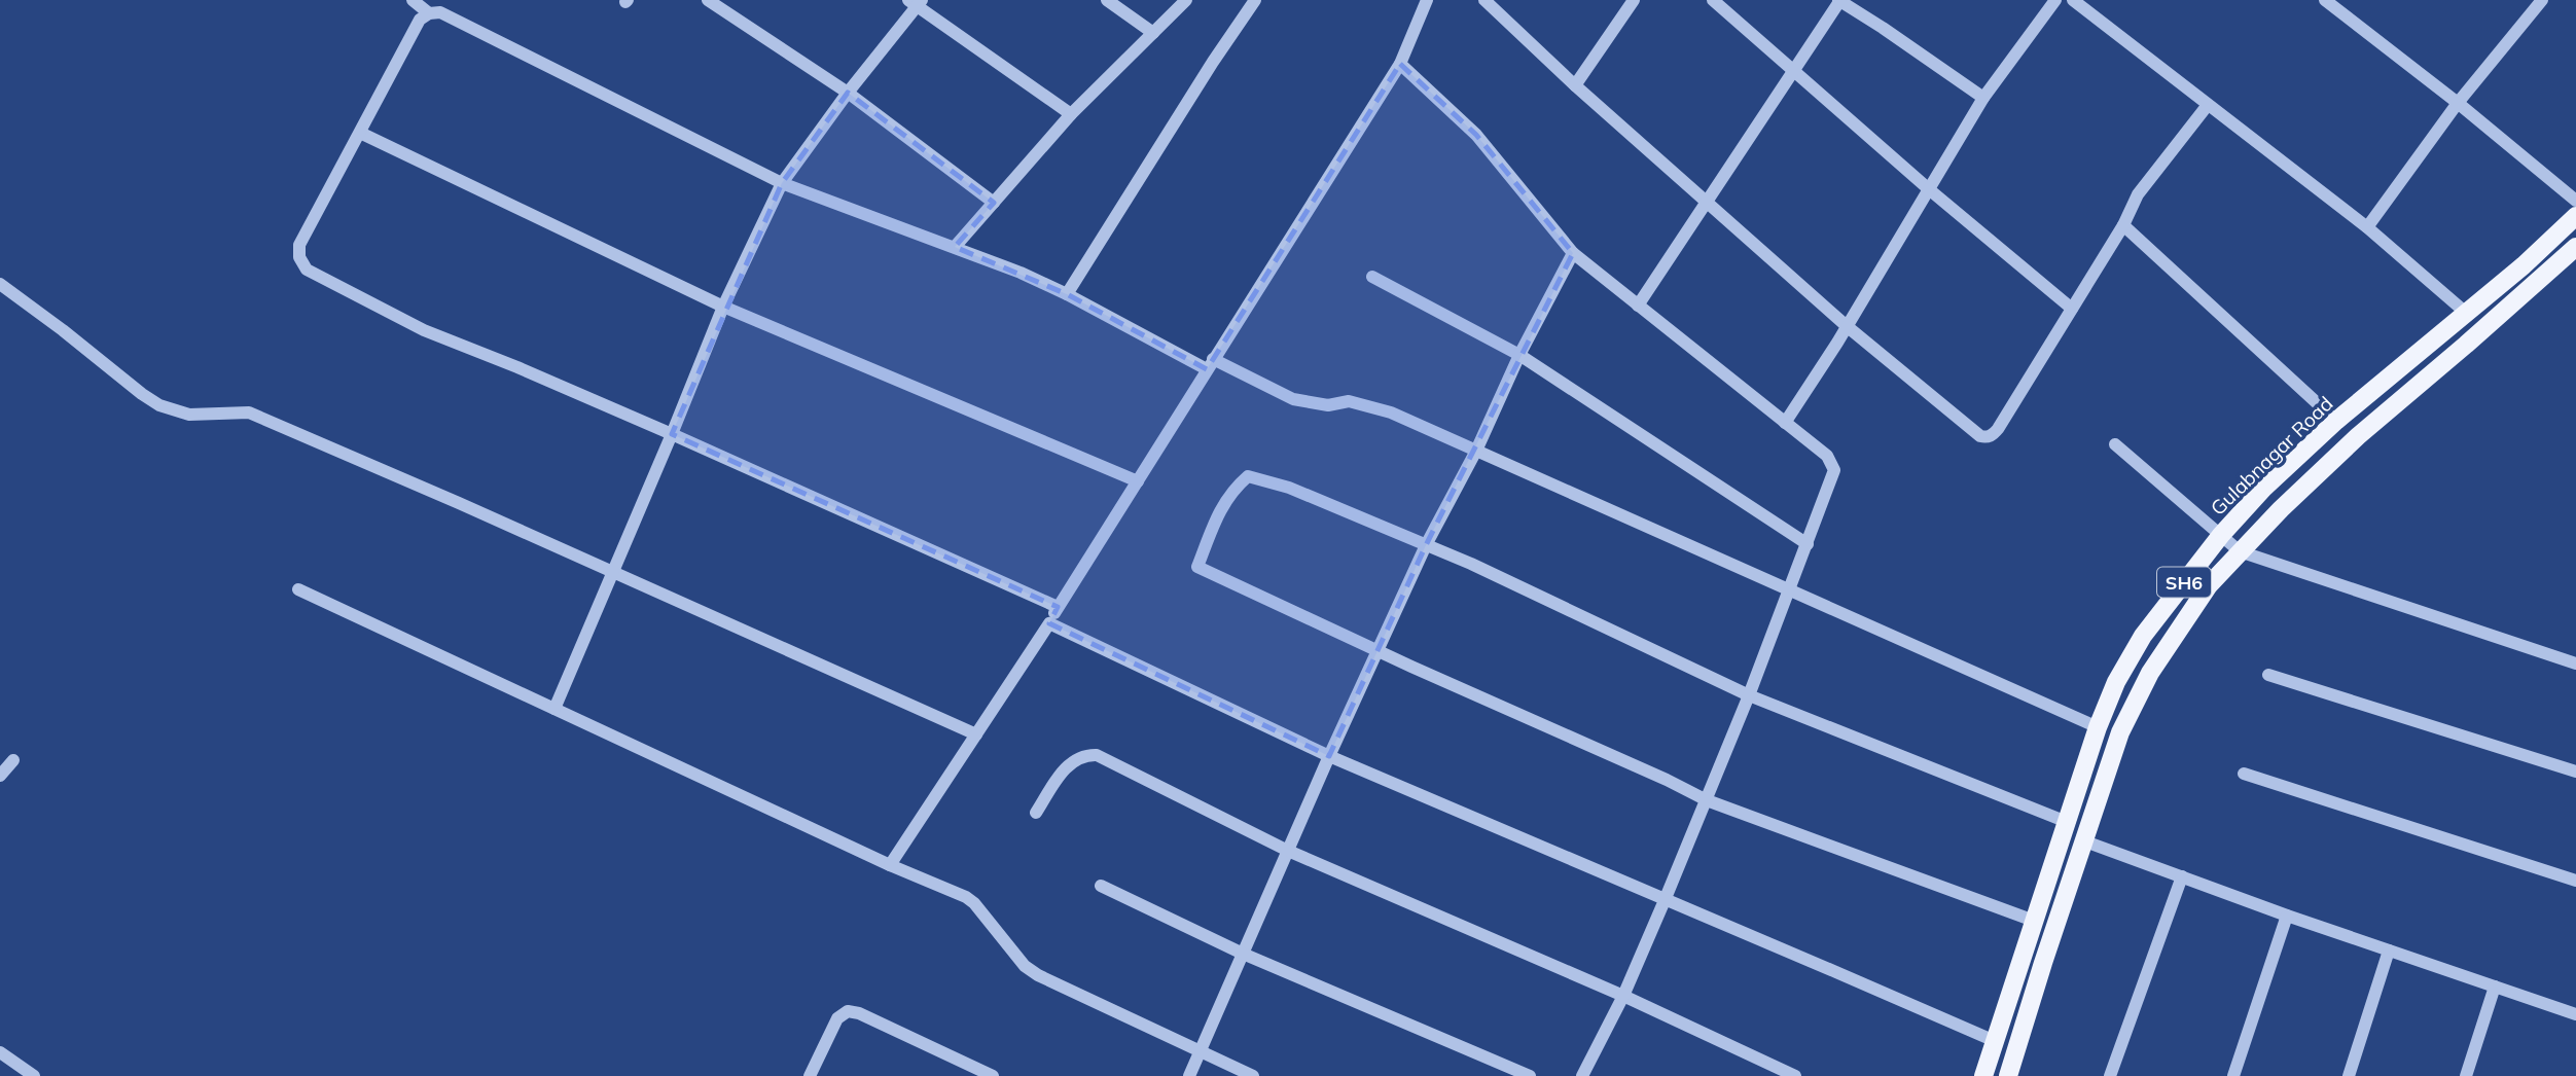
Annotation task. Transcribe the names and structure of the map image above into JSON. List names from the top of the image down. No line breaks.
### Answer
{"streets":{"main road":["Gulabnagar Road","SH6"]}}
